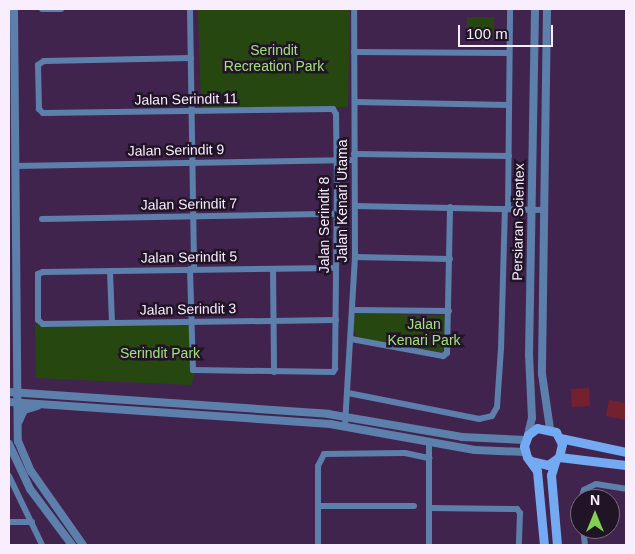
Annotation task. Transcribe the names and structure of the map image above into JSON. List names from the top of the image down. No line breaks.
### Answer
{"streets":{"street":["Jalan Serindit 11","Jalan Serindit 9","Jalan Kenari Utama","Jalan Serindit 7","Persiaran Scientex","Jalan Serindit 8","Jalan Serindit 5","Jalan Serindit 3"]},"crossings":[["Jalan Serindit 11","Jalan Serindit 8"],["Jalan Serindit 9","Jalan Kenari Utama"],["Jalan Serindit 9","Jalan Serindit 8"],["Jalan Serindit 7","Jalan Serindit 8"],["Jalan Serindit 8","Jalan Serindit 5"],["Jalan Serindit 8","Jalan Serindit 3"],["Jalan Serindit 5","Jalan Serindit 3"]],"parks":["Serindit Recreation Park","Jalan Kenari Park","Serindit Park"],"scale_bar":"100 m","north":"top"}
